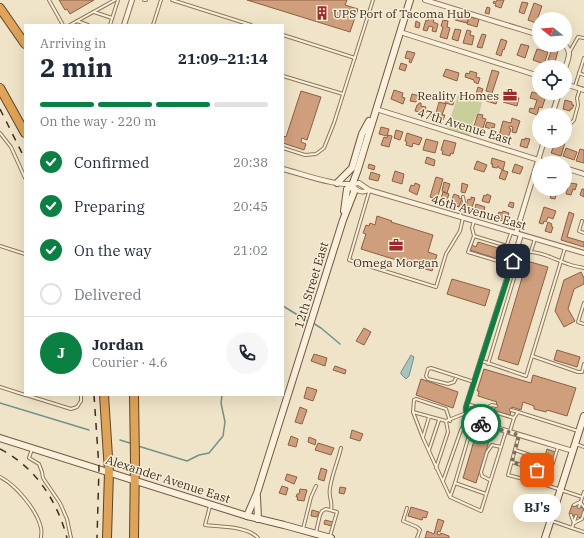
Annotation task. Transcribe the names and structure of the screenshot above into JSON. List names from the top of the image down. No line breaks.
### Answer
{"streets":{"street":["47th Avenue East","46th Avenue East","12th Street East","Alexander Avenue East"]},"crossings":[["47th Avenue East","12th Street East"],["46th Avenue East","12th Street East"],["12th Street East","Alexander Avenue East"]],"places":{"building":["UPS Port of Tacoma Hub"],"office":["Reality Homes","Omega Morgan"],"other":["BJ's"]},"north":"left","page":{"map_buttons":["+","−"],"heading":["2 min","Arriving in","21:09–21:14"],"panel":["Jordan","Courier · 4.6"],"bar":"On the way · 220 m","list":[["Confirmed","20:38"],["Preparing","20:45"],["On the way","21:02"],"Delivered"],"round":"J","bubble":"BJ's"}}
